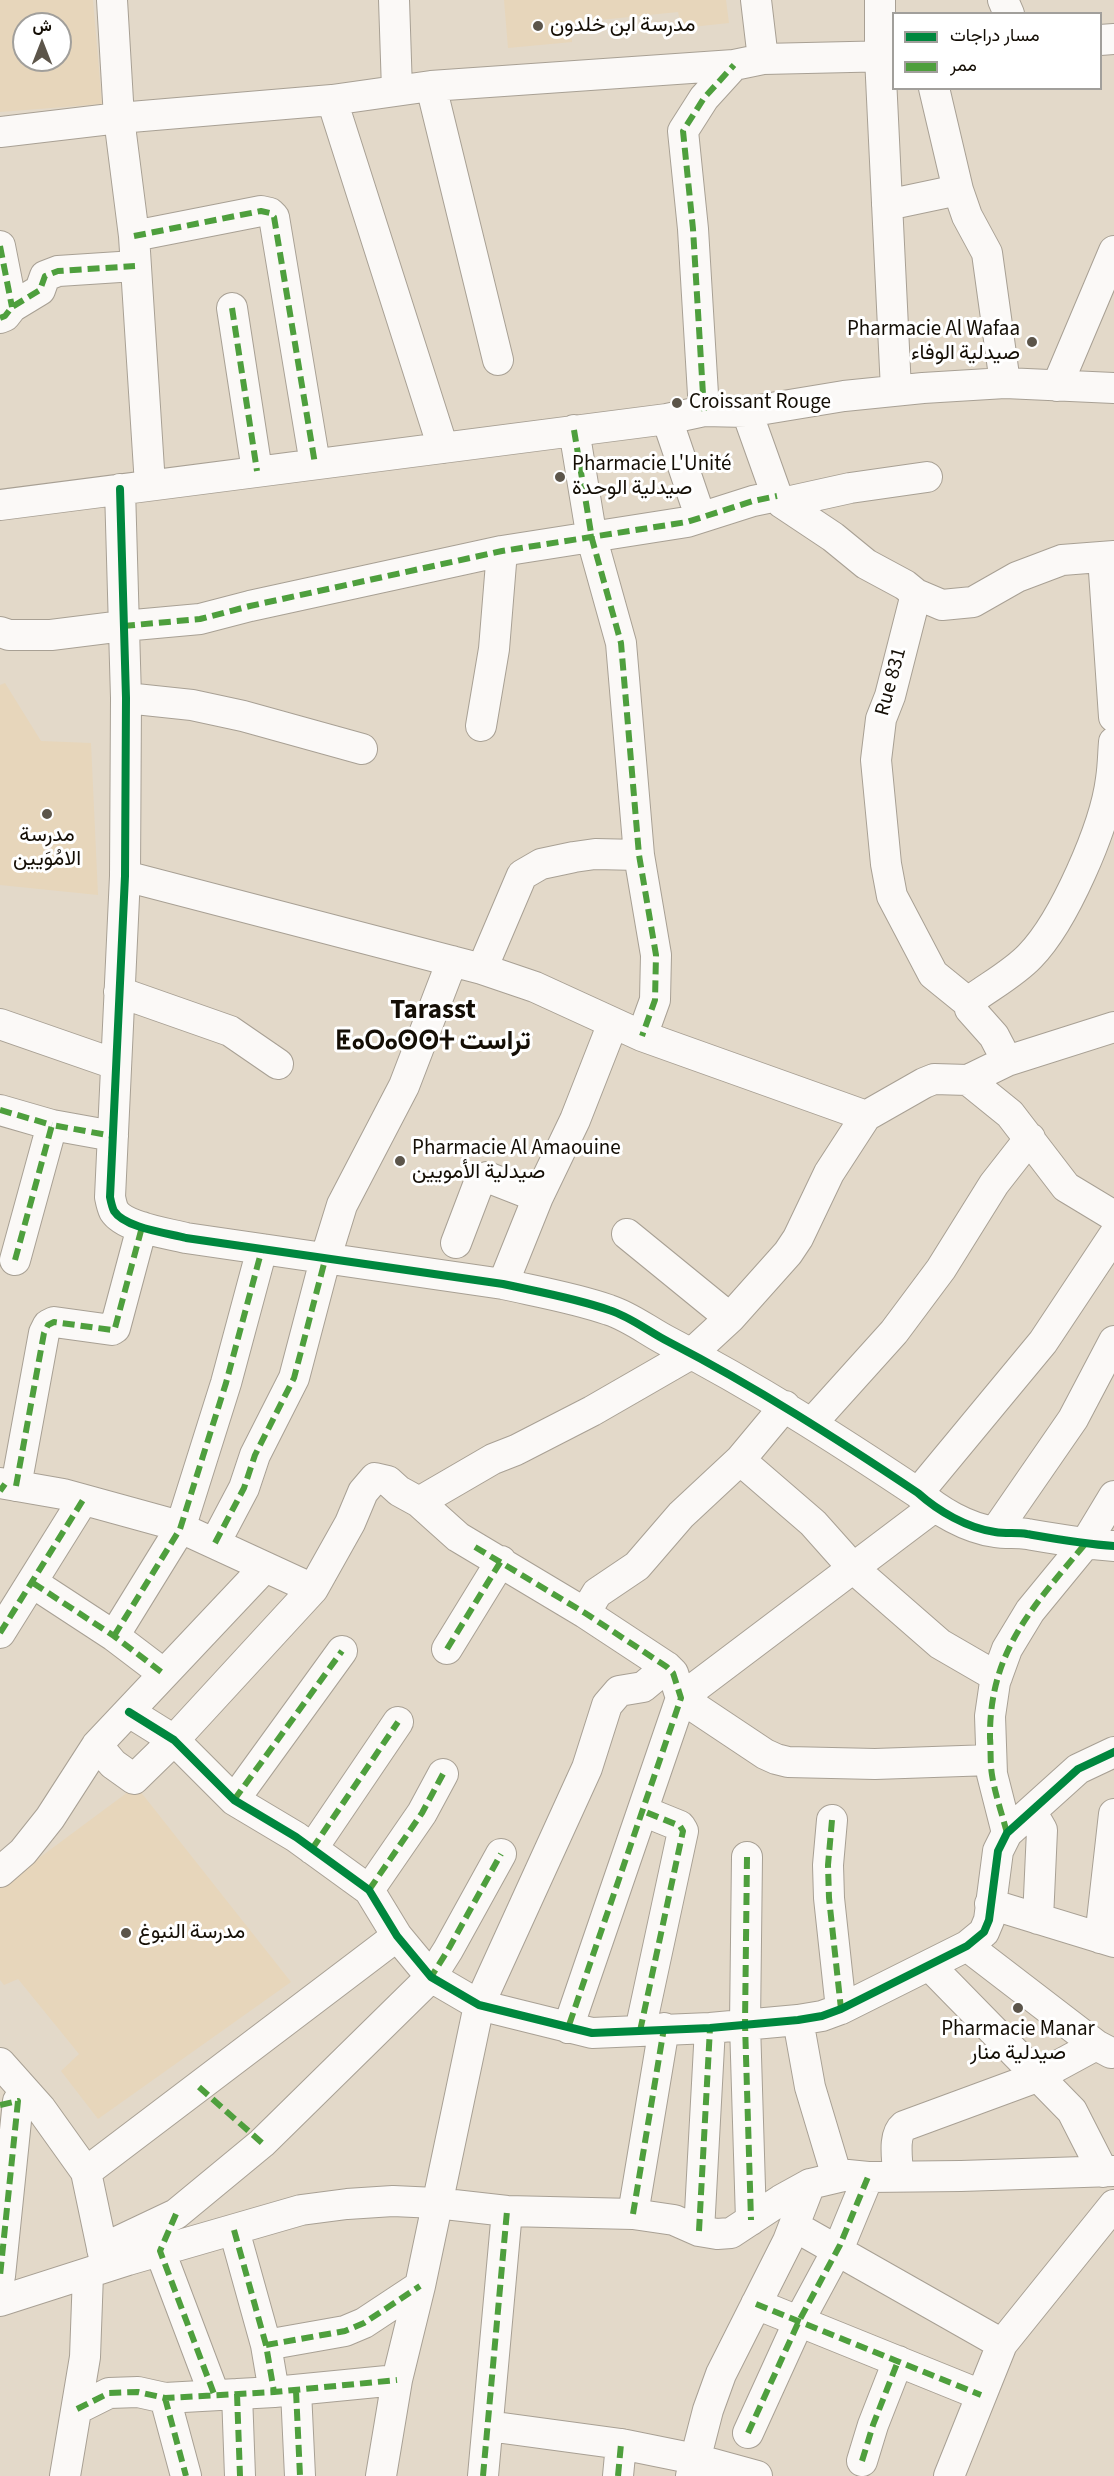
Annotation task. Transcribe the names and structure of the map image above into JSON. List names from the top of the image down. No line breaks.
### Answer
{"streets":{"street":["Rue 831"]},"districts":["Tarasst ⵟⴰⵔⴰⵙⵙⵜ تراست"],"places":["مدرسة ابن خلدون","Pharmacie Al Wafaa صيدلية الوفاء","Croissant Rouge","Pharmacie L'Unité صيدلية الوحدة","مدرسة الامُوَيين","Pharmacie Al Amaouine صيدلية الأمويين","مدرسة النبوغ","Pharmacie Manar صيدلية منار"],"legend":["مسار دراجات","ممر"],"north":"top"}
